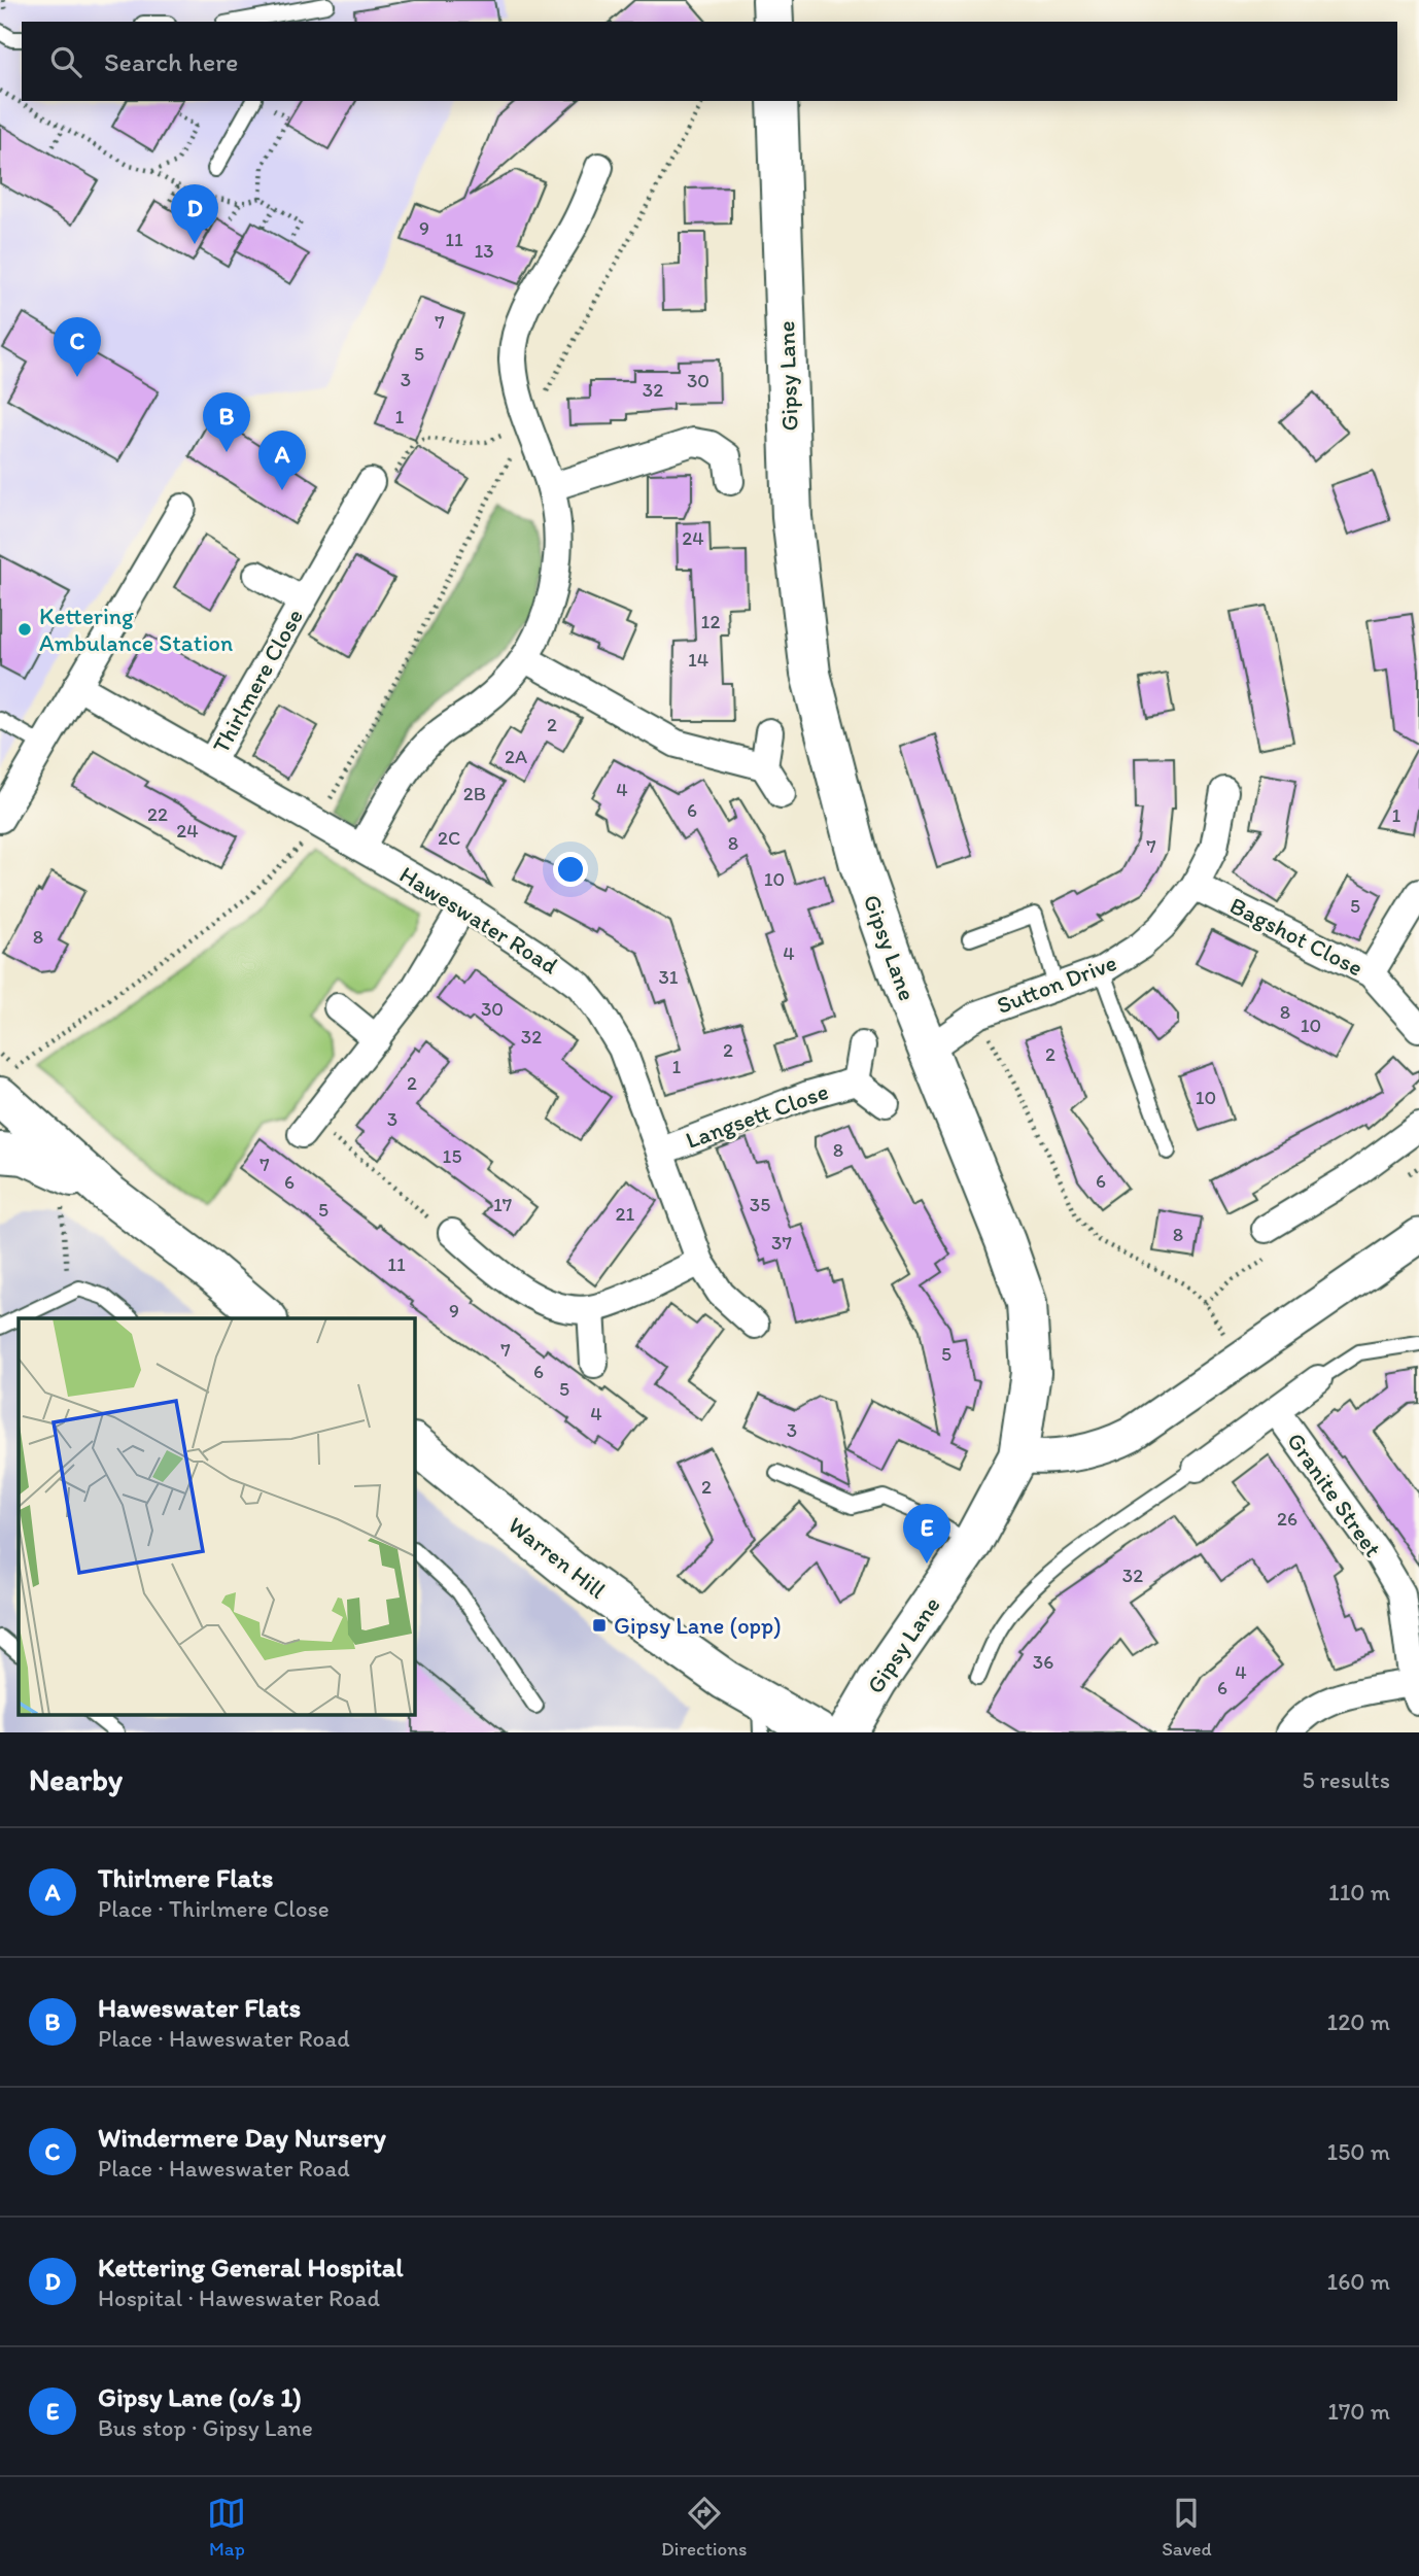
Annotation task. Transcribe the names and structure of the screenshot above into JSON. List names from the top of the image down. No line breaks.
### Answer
{"streets":{"main road":["Gipsy Lane","Warren Hill"],"street":["Thirlmere Close","Haweswater Road","Bagshot Close","Sutton Drive","Langsett Close","Granite Street"]},"crossings":[["Gipsy Lane","Sutton Drive"],["Thirlmere Close","Haweswater Road"],["Haweswater Road","Langsett Close"],["Bagshot Close","Sutton Drive"]],"places":{"other":["Kettering Ambulance Station"],"transit":["Gipsy Lane (opp)"]},"house_numbers":["9","11","13","7","5","3","30","32","1","24","12","14","2","2A","4","2B","6","22","1","24","2C","8","7","10","5","8","4","31","30","8","10","32","2","2","1","2","10","3","8","15","7","6","6","17","35","5","21","8","37","11","9","7","5","6","5","4","3","2","26","32","36","4","6"],"page":{"search":"Search here","pins":["D","C","B","A","E"],"heading":["Nearby","5 results"],"list":[{"mark":"A","name":"Thirlmere Flats","note":"Place · Thirlmere Close","value":"110 m"},{"mark":"B","name":"Haweswater Flats","note":"Place · Haweswater Road","value":"120 m"},{"mark":"C","name":"Windermere Day Nursery","note":"Place · Haweswater Road","value":"150 m"},{"mark":"D","name":"Kettering General Hospital","note":"Hospital · Haweswater Road","value":"160 m"},{"mark":"E","name":"Gipsy Lane (o/s 1)","note":"Bus stop · Gipsy Lane","value":"170 m"}],"nav":["Map","Directions","Saved"]}}
